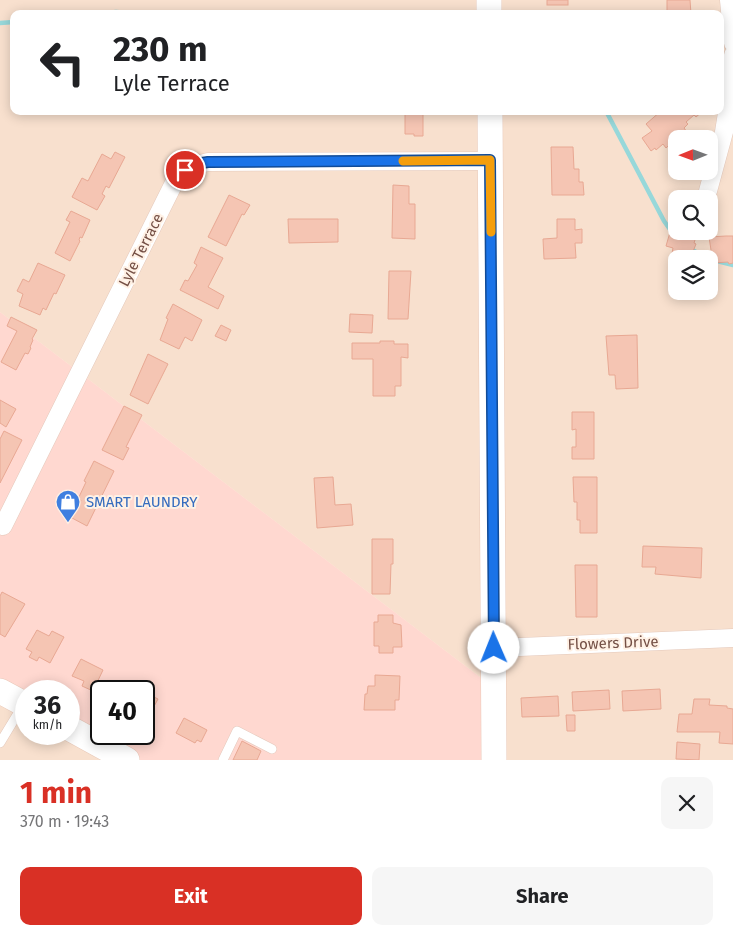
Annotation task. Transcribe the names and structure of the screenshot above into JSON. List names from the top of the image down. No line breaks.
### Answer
{"streets":{"street":["Lyle Terrace","Flowers Drive"]},"places":{"shop":["SMART LAUNDRY"]},"north":"left","page":{"turn":["230 m","Lyle Terrace"],"speed":"36 km/h","limit":"40","heading":["1 min","370 m · 19:43"],"buttons":["Exit","Share"]}}
